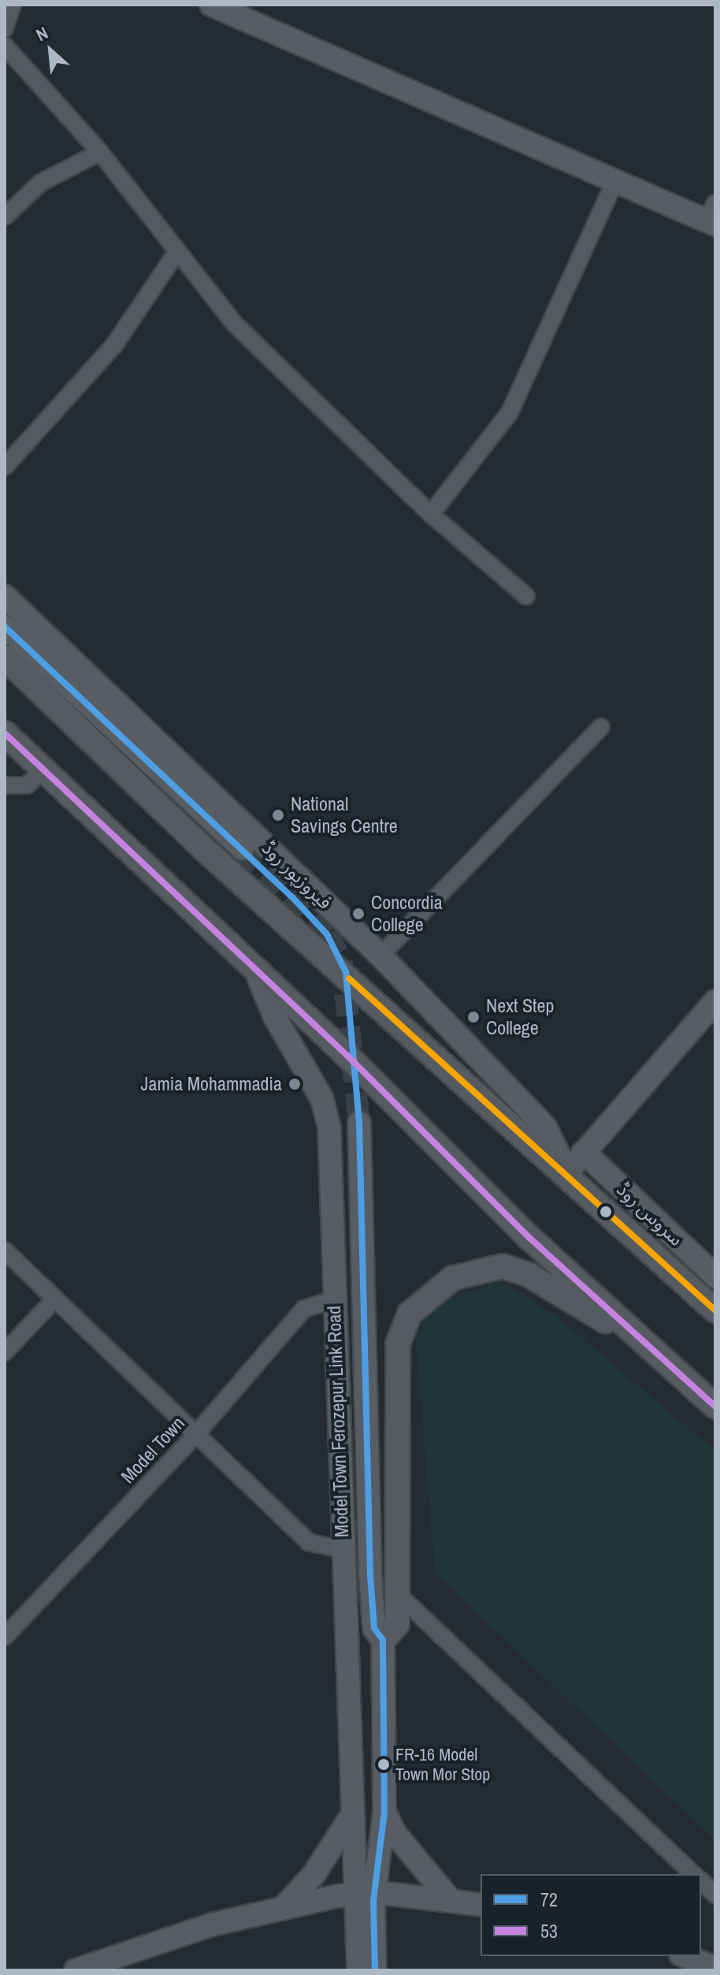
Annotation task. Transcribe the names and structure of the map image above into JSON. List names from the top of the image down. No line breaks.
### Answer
{"streets":{"main road":["فیروزپور روڈ"],"street":["سروس روڈ","Model Town Ferozepur Link Road","Model Town"]},"crossings":[["Model Town Ferozepur Link Road","Model Town"]],"places":["National Savings Centre","Concordia College","Next Step College","Jamia Mohammadia","FR-16 Model Town Mor Stop"],"lines":["transit line 72","transit line 53"],"legend":["72","53"],"north":"top left"}
